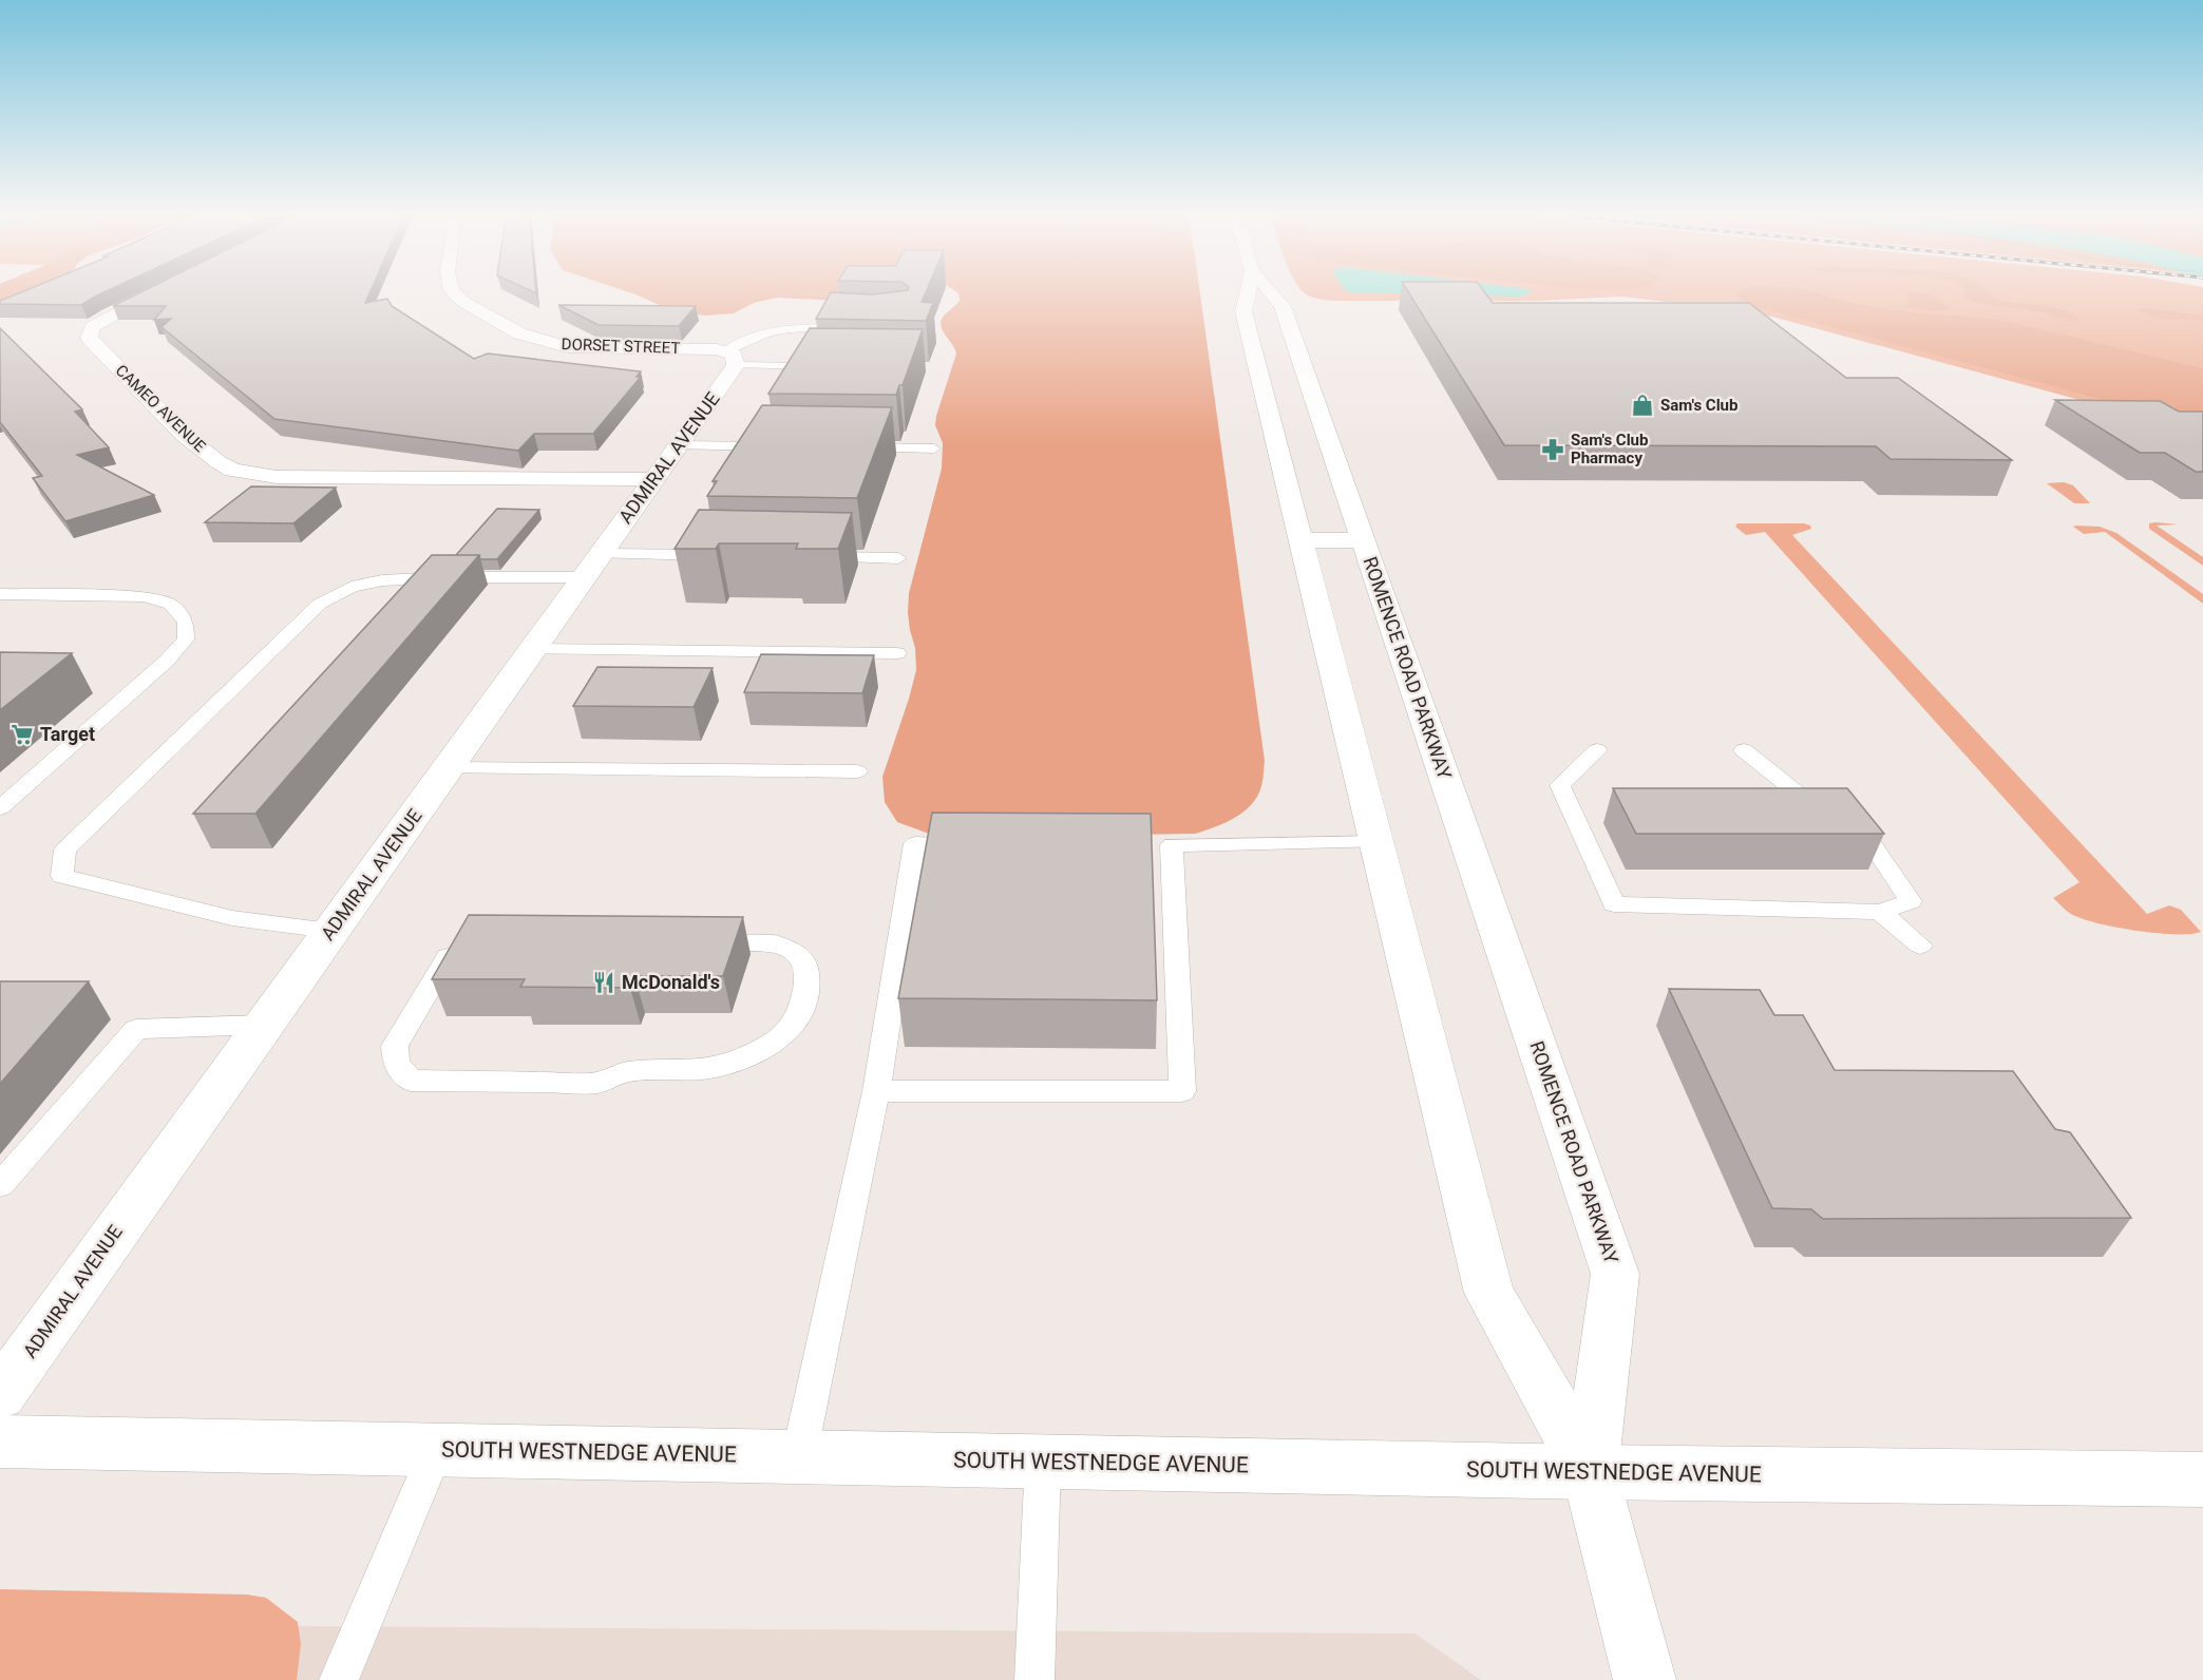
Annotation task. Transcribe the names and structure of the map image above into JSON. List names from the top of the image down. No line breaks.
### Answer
{"streets":{"street":["DORSET STREET","CAMEO AVENUE","ADMIRAL AVENUE","ROMENCE ROAD PARKWAY","SOUTH WESTNEDGE AVENUE"]},"crossings":[["DORSET STREET","ADMIRAL AVENUE"],["CAMEO AVENUE","ADMIRAL AVENUE"],["ROMENCE ROAD PARKWAY","SOUTH WESTNEDGE AVENUE"]],"places":{"shop":["Sam's Club"],"pharmacy":["Sam's Club Pharmacy"],"supermarket":["Target"],"restaurant":["McDonald's"]}}
